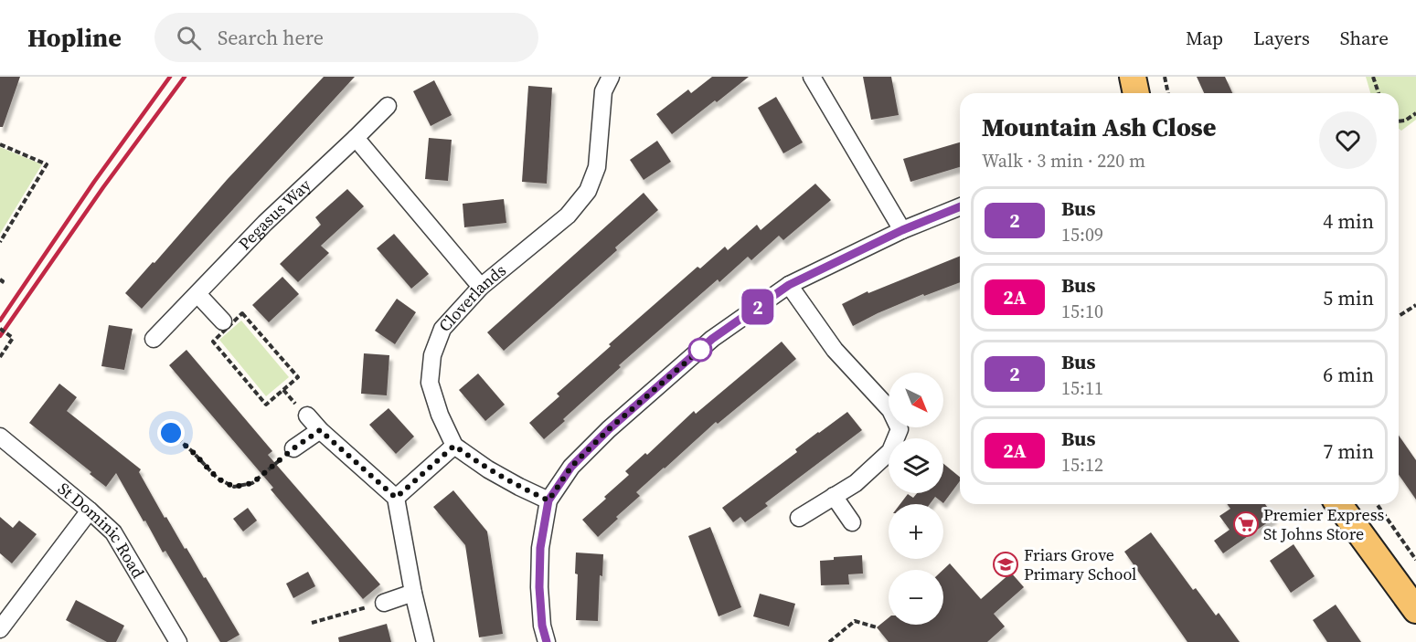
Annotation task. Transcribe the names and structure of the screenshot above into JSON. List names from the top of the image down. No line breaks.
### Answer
{"streets":{"street":["Pegasus Way","Cloverlands","St Dominic Road"]},"places":{"supermarket":["Premier Express St Johns Store"],"school or university":["Friars Grove Primary School"]},"lines":["bus line 2"],"north":"bottom right","page":{"header":"Hopline","search":"Search here","nav":["Map","Layers","Share"],"on_map":"2","heading":["Mountain Ash Close","Walk · 3 min · 220 m"],"list":[{"mark":"2","name":"Bus","note":"15:09","value":"4 min"},{"mark":"2A","name":"Bus","note":"15:10","value":"5 min"},{"mark":"2","name":"Bus","note":"15:11","value":"6 min"},{"mark":"2A","name":"Bus","note":"15:12","value":"7 min"}],"map_buttons":["+","−"]}}
